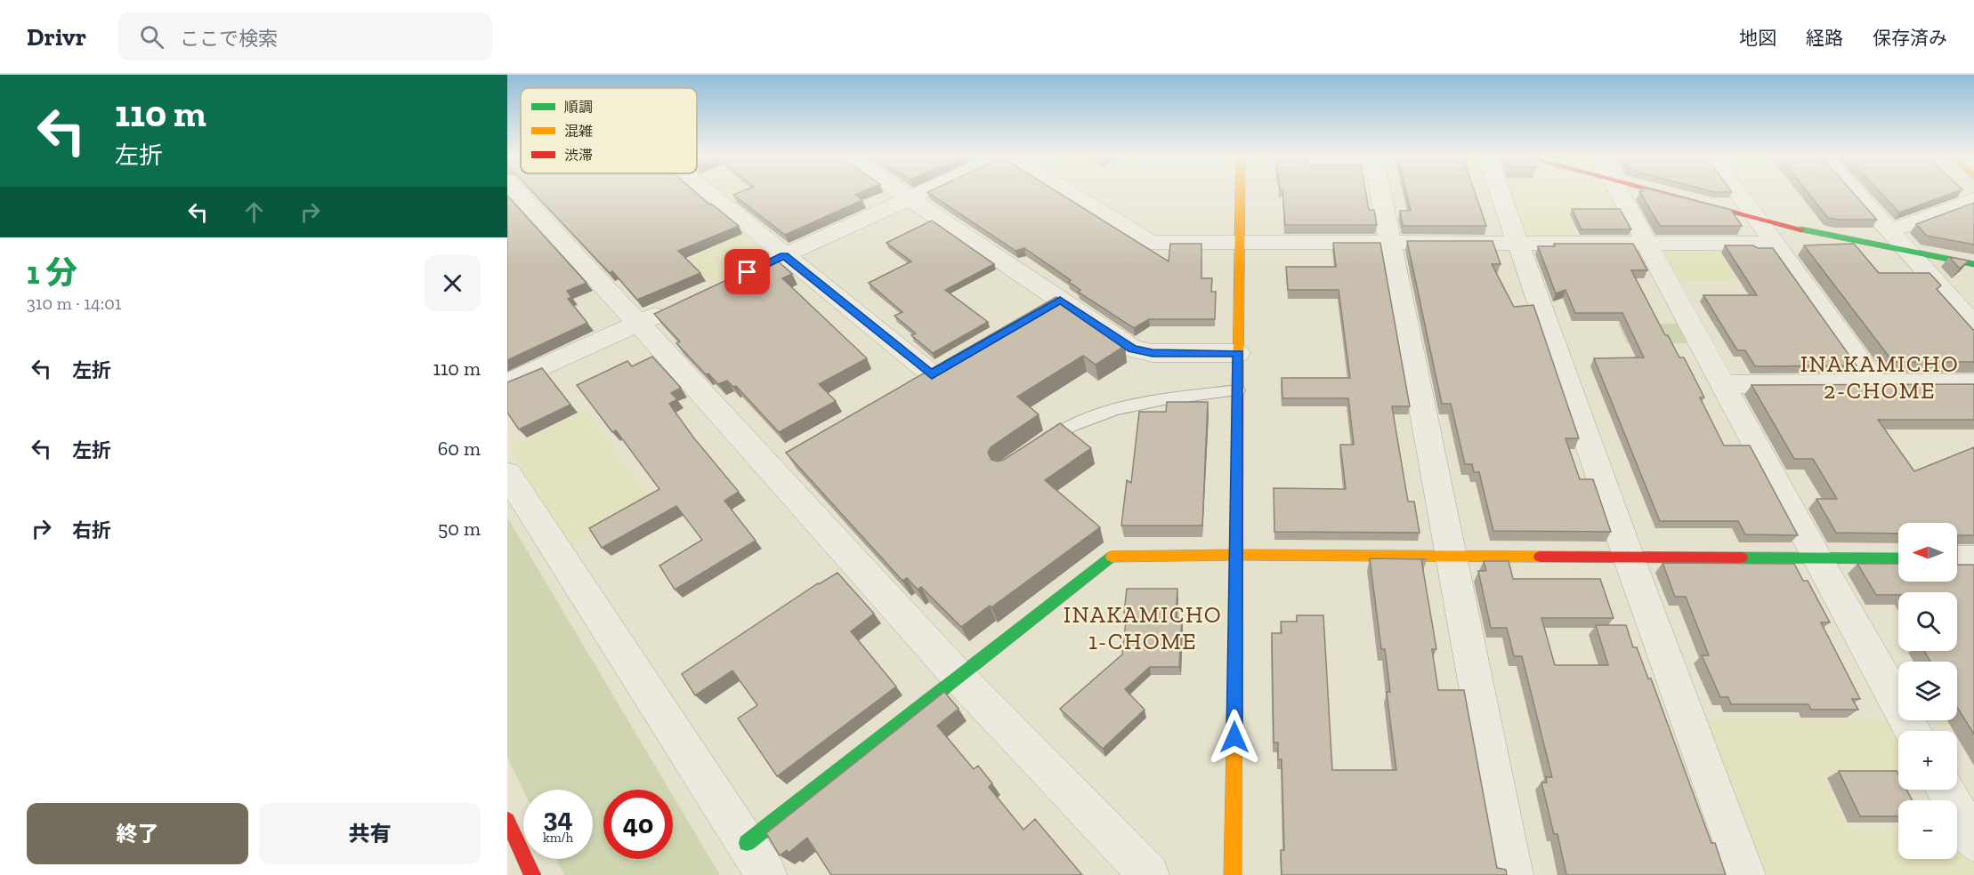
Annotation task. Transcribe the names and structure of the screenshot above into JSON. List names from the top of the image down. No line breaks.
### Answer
{"districts":["INAKAMICHO 2-CHOME","INAKAMICHO 1-CHOME"],"legend":["順調","混雑","渋滞"],"north":"left","page":{"header":"Drivr","search":"ここで検索","nav":["地図","経路","保存済み"],"turn":["110 m","左折"],"heading":["1 分","310 m · 14:01"],"list":[{"name":"左折","value":"110 m"},{"name":"左折","value":"60 m"},{"name":"右折","value":"50 m"}],"map_buttons":["+","−"],"speed":"34 km/h","limit":"40","buttons":["終了","共有"]}}
